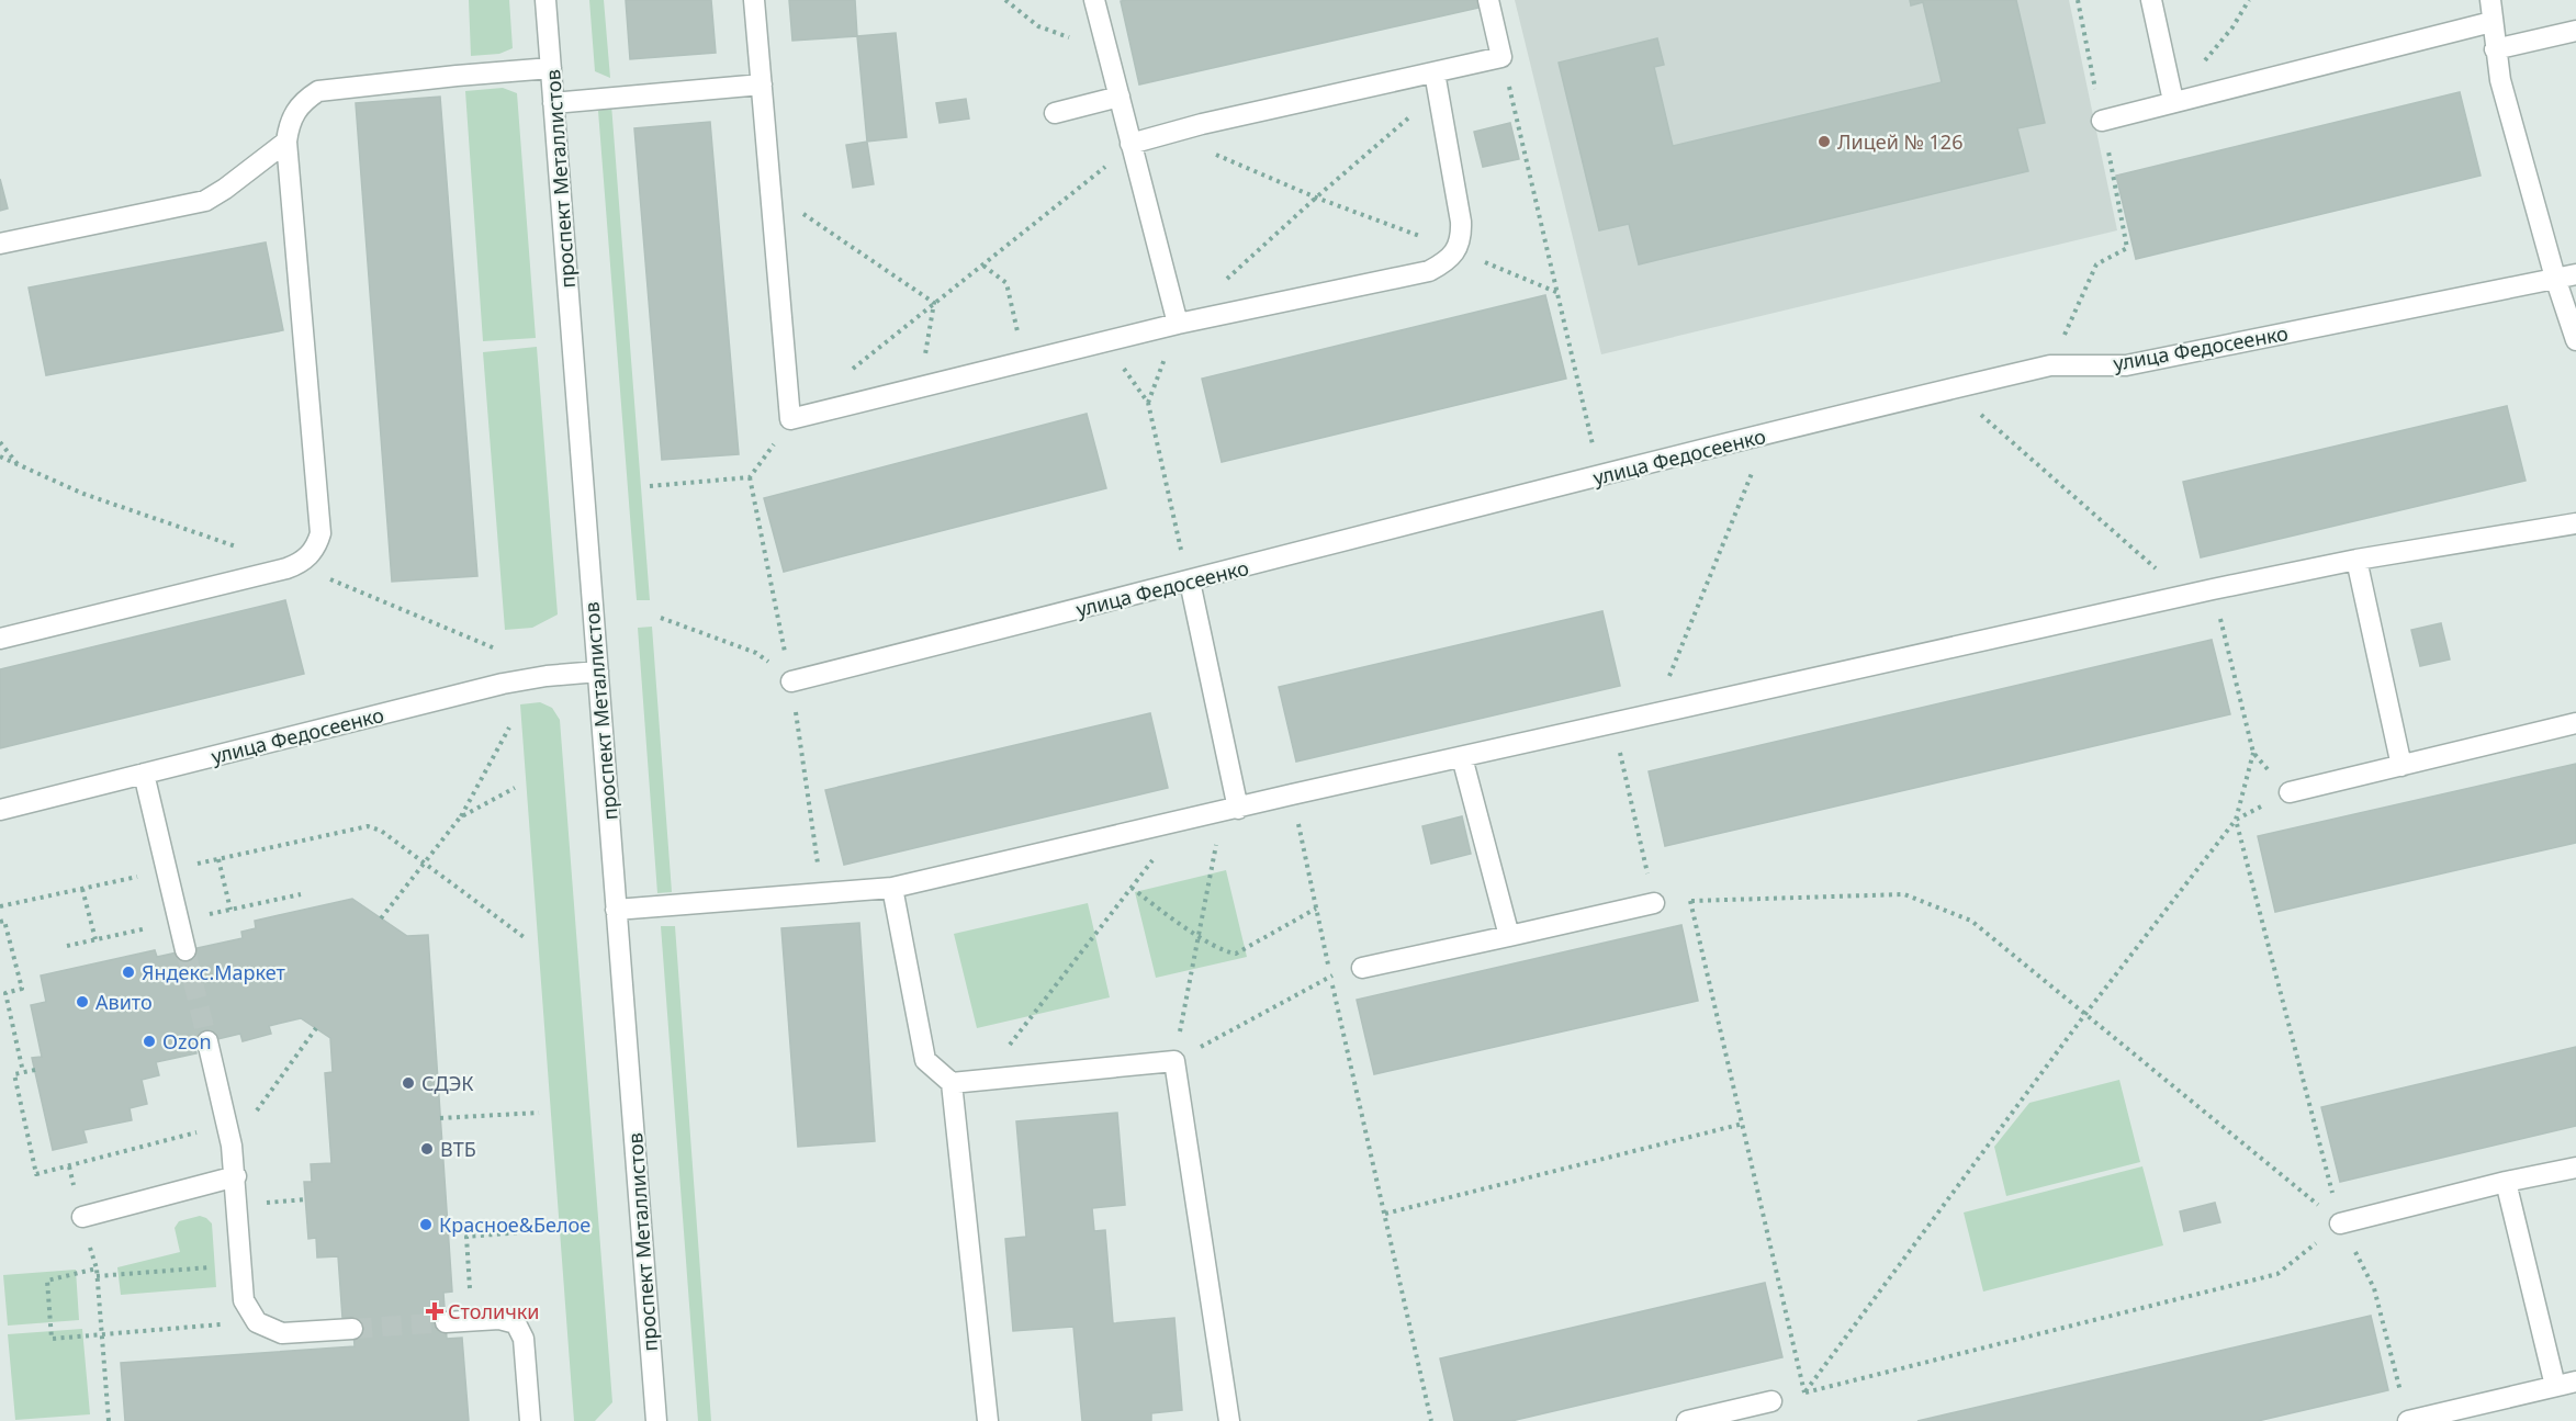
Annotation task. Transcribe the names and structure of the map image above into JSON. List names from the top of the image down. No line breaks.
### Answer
{"streets":{"street":["проспект Металлистов","улица Федосеенко"]},"crossings":[["проспект Металлистов","улица Федосеенко"]],"places":{"other":["Лицей № 126","Яндекс.Маркет","Авито","Ozon","СДЭК","ВТБ","Красное&Белое"],"health":["Столички"]}}
